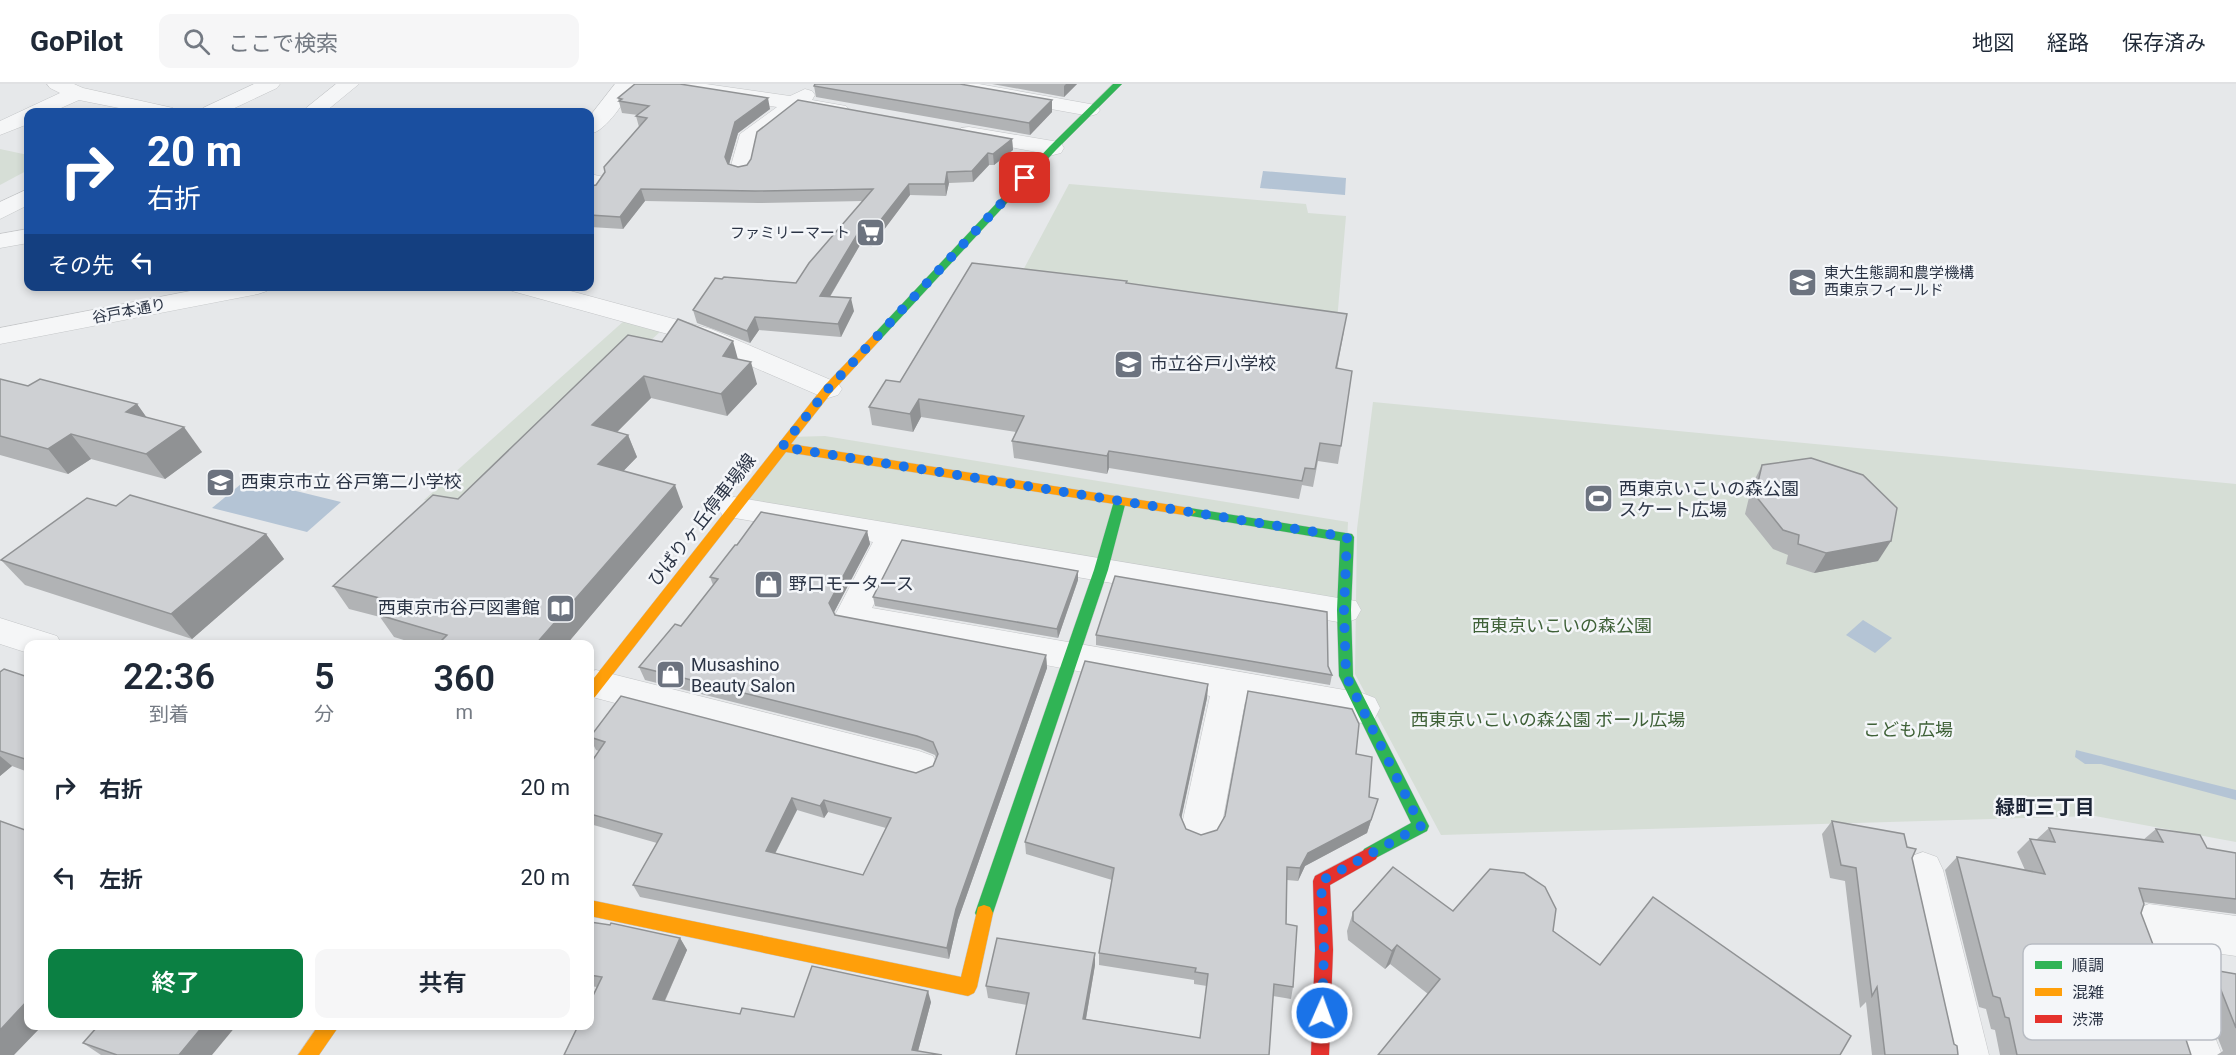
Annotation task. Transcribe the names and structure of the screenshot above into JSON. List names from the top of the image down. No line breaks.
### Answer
{"streets":{"street":["谷戸本通り","ひばりヶ丘停車場線"]},"districts":["緑町三丁目"],"parks":["西東京いこいの森公園","西東京いこいの森公園 ボール広場","こども広場"],"places":{"supermarket":["ファミリーマート"],"school or university":["東大生態調和農学機構 西東京フィールド","市立谷戸小学校","西東京市立 谷戸第二小学校"],"sports":["西東京いこいの森公園 スケート広場"],"shop":["野口モータース","Musashino Beauty Salon"],"library":["西東京市谷戸図書館"]},"legend":["順調","混雑","渋滞"],"page":{"header":"GoPilot","search":"ここで検索","nav":["地図","経路","保存済み"],"turn":["20 m","右折"],"then":"その先","eta":["22:36","到着","5","分","360","m"],"list":[{"name":"右折","value":"20 m"},{"name":"左折","value":"20 m"}],"buttons":["終了","共有"]}}
